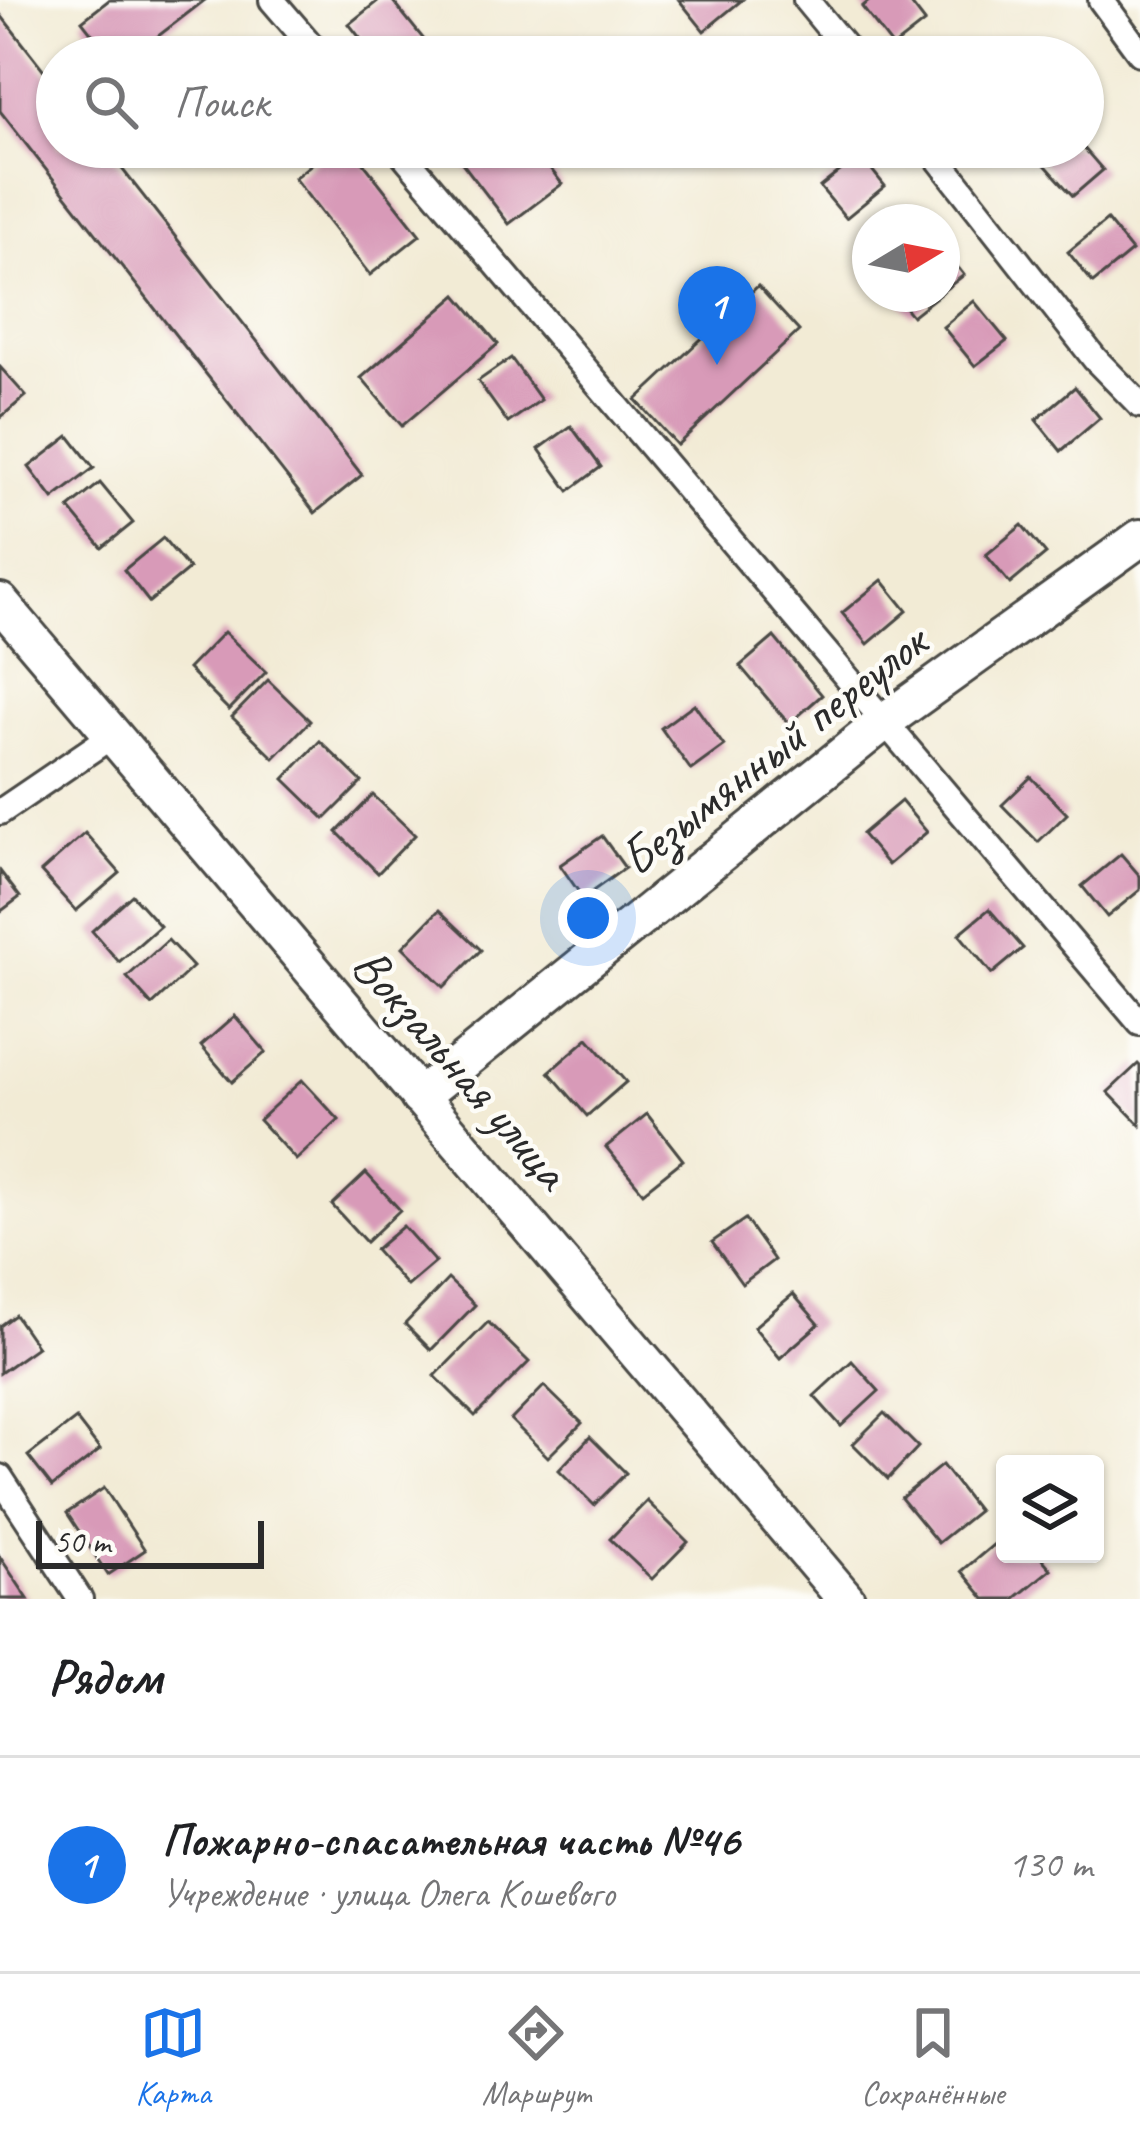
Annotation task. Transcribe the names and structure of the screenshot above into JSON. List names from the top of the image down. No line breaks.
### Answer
{"streets":{"street":["Безымянный переулок","Вокзальная улица"]},"crossings":[["Безымянный переулок","Вокзальная улица"]],"scale_bar":"50 m","north":"right","page":{"search":"Поиск","pins":"1","scale":"50 m","heading":"Рядом","list":[{"mark":"1","name":"Пожарно-спасательная часть №46","note":"Учреждение · улица Олега Кошевого","value":"130 m"}],"nav":["Карта","Маршрут","Сохранённые"]}}
